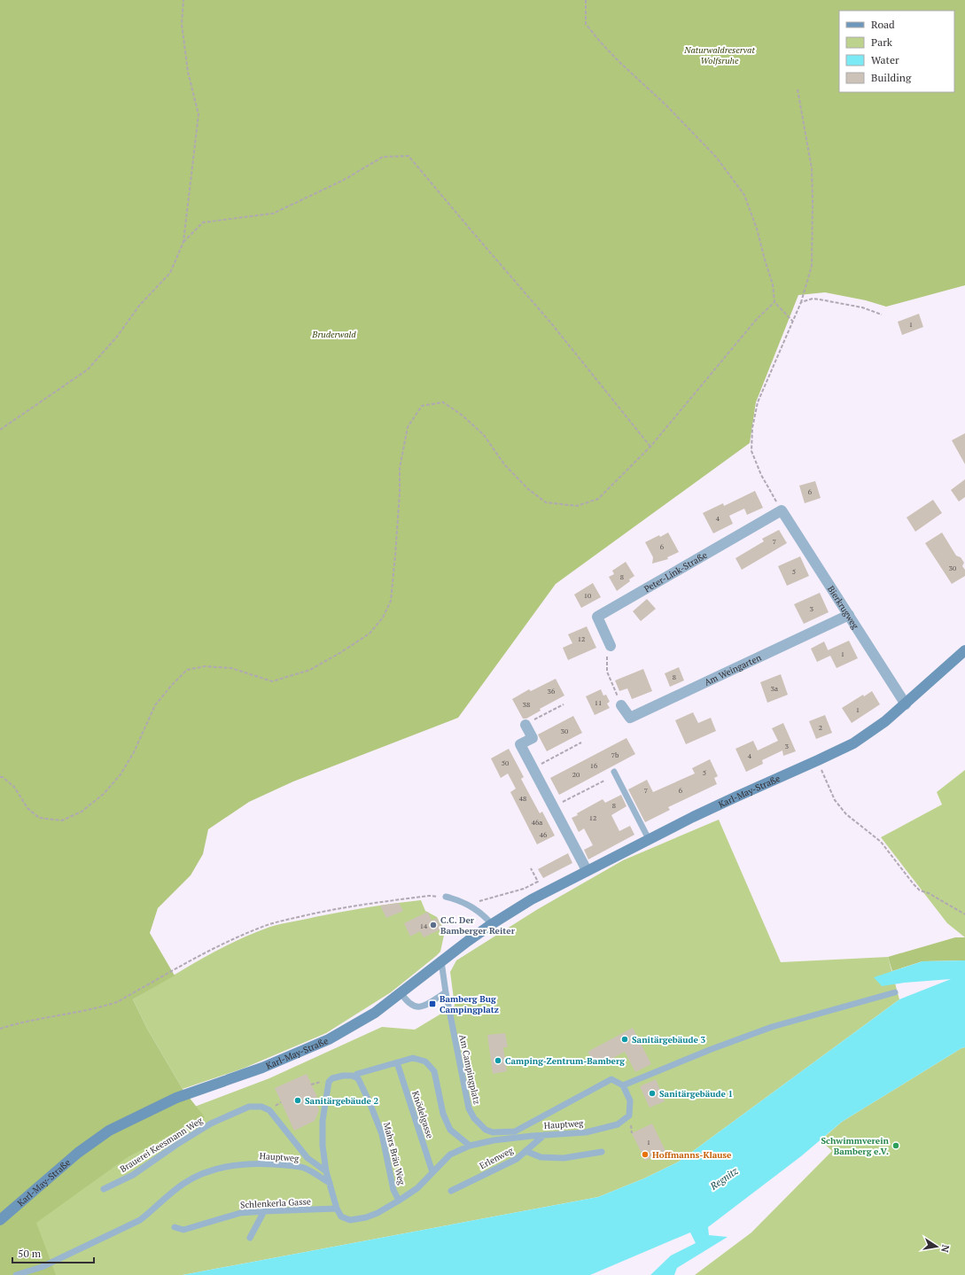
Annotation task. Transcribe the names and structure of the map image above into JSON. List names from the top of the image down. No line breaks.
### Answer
{"streets":{"street":["Peter-Link-Straße","Bierkrugweg","Am Weingarten","Karl-May-Straße"],"lane":["Am Campingplatz","Knödelgasse","Hauptweg","Brauerei Keesmann Weg","Mahrs Bräu Weg","Erlenweg","Schlenkerla Gasse"]},"crossings":[["Peter-Link-Straße","Bierkrugweg"],["Bierkrugweg","Am Weingarten"],["Bierkrugweg","Karl-May-Straße"],["Karl-May-Straße","Am Campingplatz"],["Am Campingplatz","Hauptweg"],["Knödelgasse","Hauptweg"],["Hauptweg","Mahrs Bräu Weg"],["Hauptweg","Erlenweg"],["Hauptweg","Schlenkerla Gasse"]],"water":["Regnitz"],"parks":["Naturwaldreservat Wolfsruhe","Bruderwald"],"places":{"other":["C.C. Der Bamberger Reiter","Sanitärgebäude 3","Camping-Zentrum-Bamberg","Sanitärgebäude 1","Sanitärgebäude 2","Schwimmverein Bamberg e.V.","Hoffmanns-Klause"],"transit":["Bamberg Bug Campingplatz"]},"house_numbers":["1","6","4","7","6","30","5","8","10","3","12","1","8","3a","36","11","38","1","2","30","3","7b","4","50","16","5","20","7","6","48","8","12","46a","46","14","1"],"legend":["Road","Park","Water","Building"],"scale_bar":"50 m","north":"right"}
